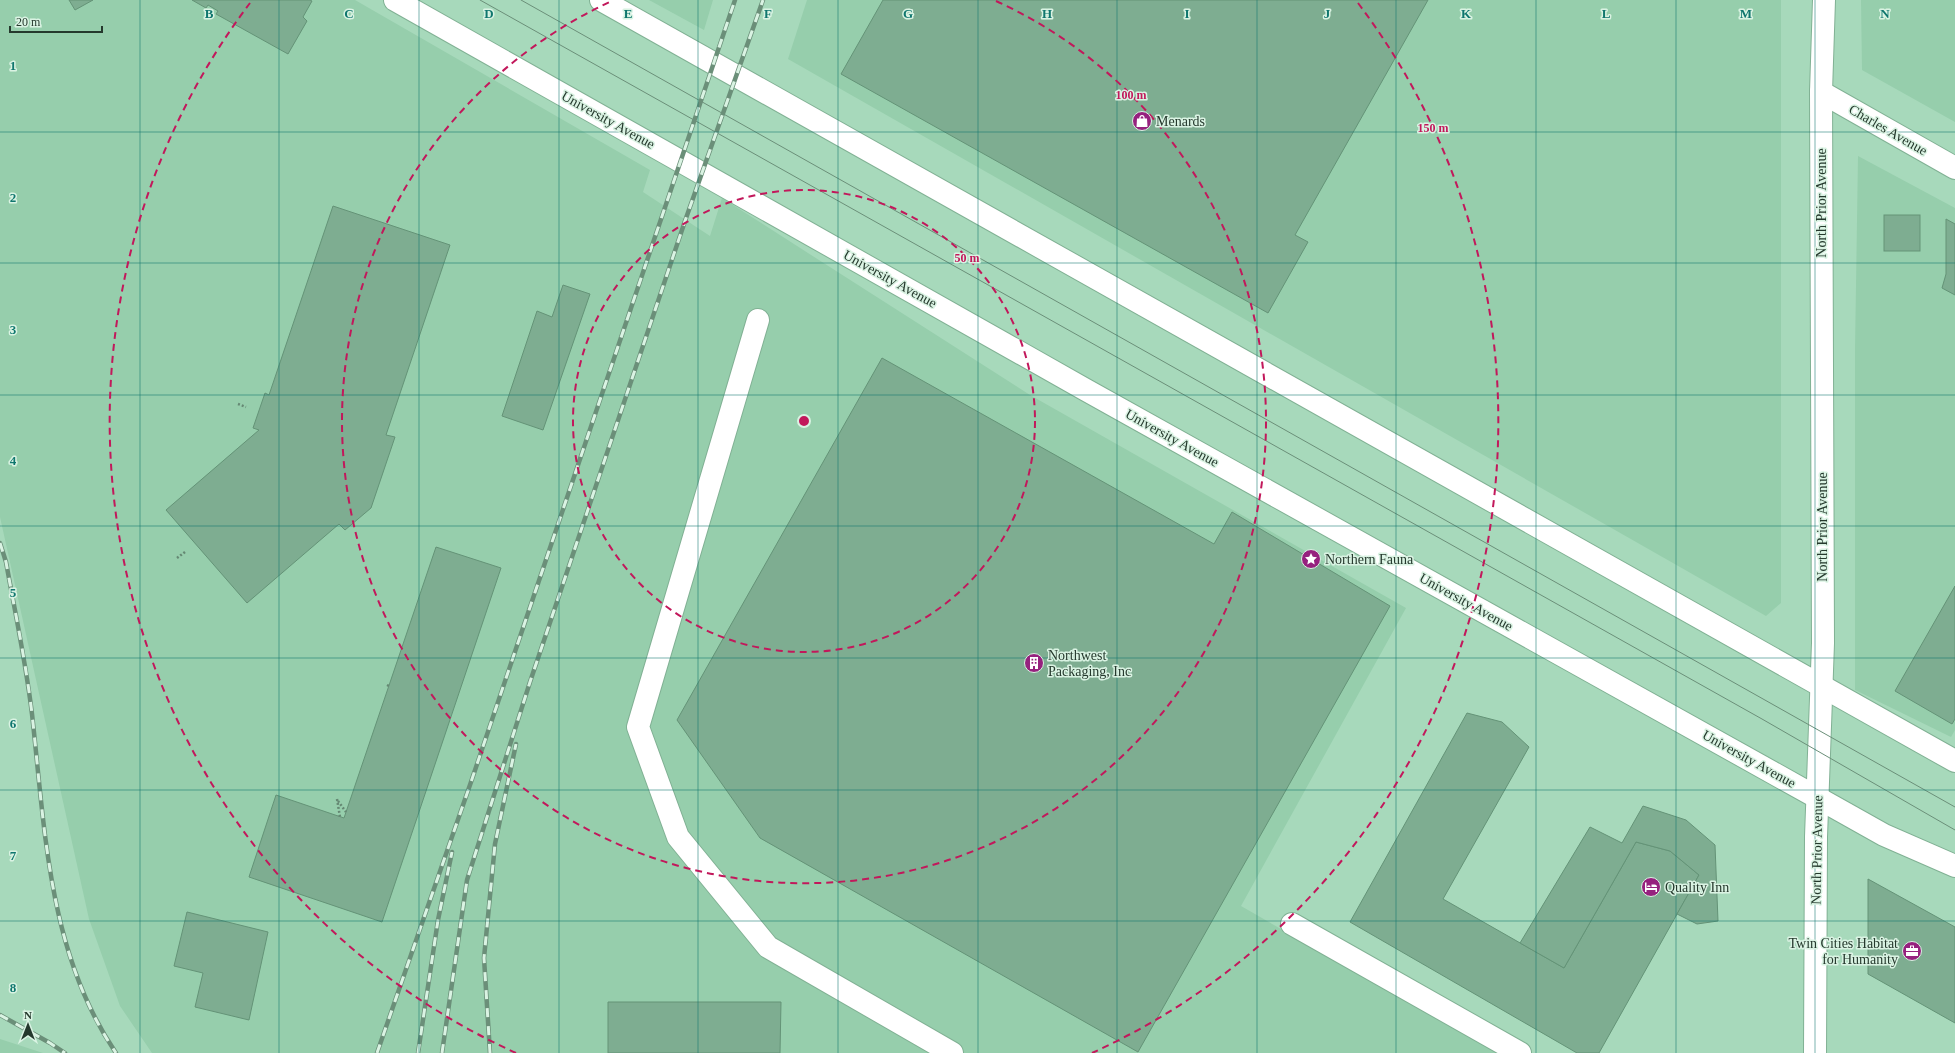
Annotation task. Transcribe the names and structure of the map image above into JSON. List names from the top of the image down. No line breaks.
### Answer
{"streets":{"main road":["University Avenue","Charles Avenue","North Prior Avenue"]},"crossings":[["University Avenue","North Prior Avenue"],["Charles Avenue","North Prior Avenue"]],"places":{"shop":["Menards"],"place":["Northern Fauna"],"building":["Northwest Packaging, Inc"],"hotel":["Quality Inn"],"office":["Twin Cities Habitat for Humanity"]},"scale_bar":"20 m","north":"top","grid":{"columns":["B","C","D","E","F","G","H","I","J","K","L","M","N"],"rows":["1","2","3","4","5","6","7","8"]},"rings":["100 m","150 m","50 m"]}
